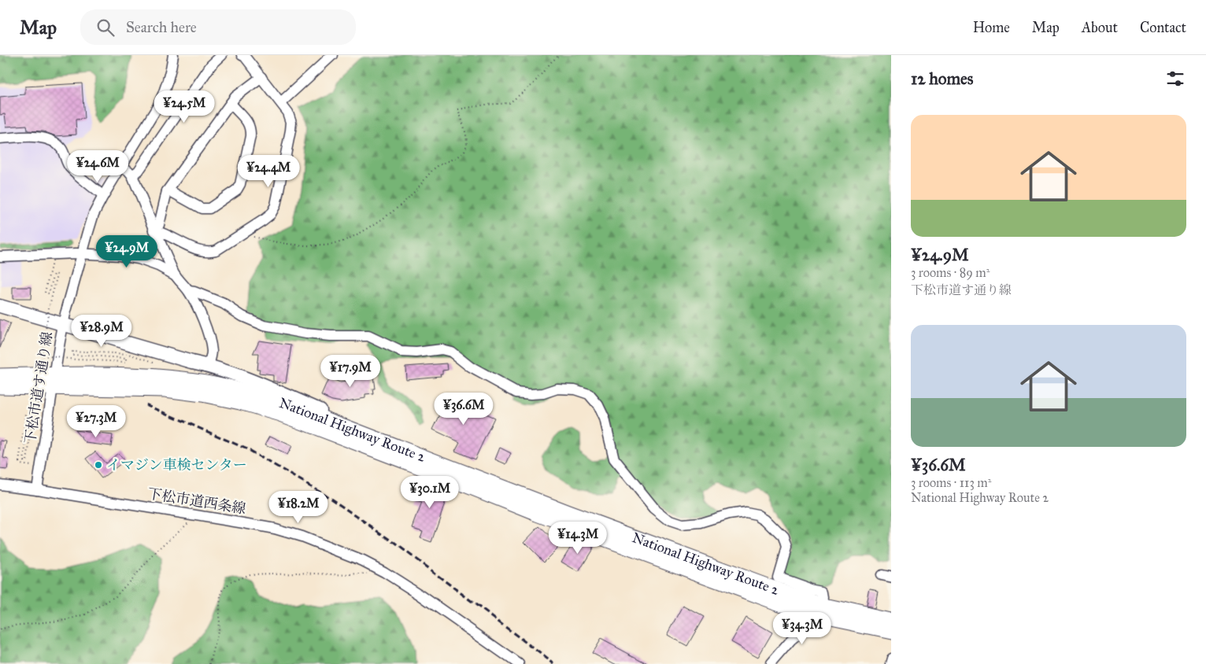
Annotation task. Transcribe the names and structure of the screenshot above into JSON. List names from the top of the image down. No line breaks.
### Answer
{"streets":{"highway":["National Highway Route 2"],"street":["下松市道す通り線","下松市道西条線"]},"crossings":[["下松市道す通り線","National Highway Route 2"],["下松市道す通り線","下松市道西条線"]],"places":["イマジン車検センター"],"page":{"header":"Map","search":"Search here","nav":["Home","Map","About","Contact"],"heading":"12 homes","price":["¥24.5M","¥24.6M","¥24.4M","¥24.9M","¥28.9M","¥17.9M","¥36.6M","¥27.3M","¥30.1M","¥18.2M","¥14.3M","¥34.3M"],"list":[{"name":"¥24.9M","note":"3 rooms · 89 m² · 下松市道す通り線"},{"name":"¥36.6M","note":"3 rooms · 113 m² · National Highway Route 2"}]}}
